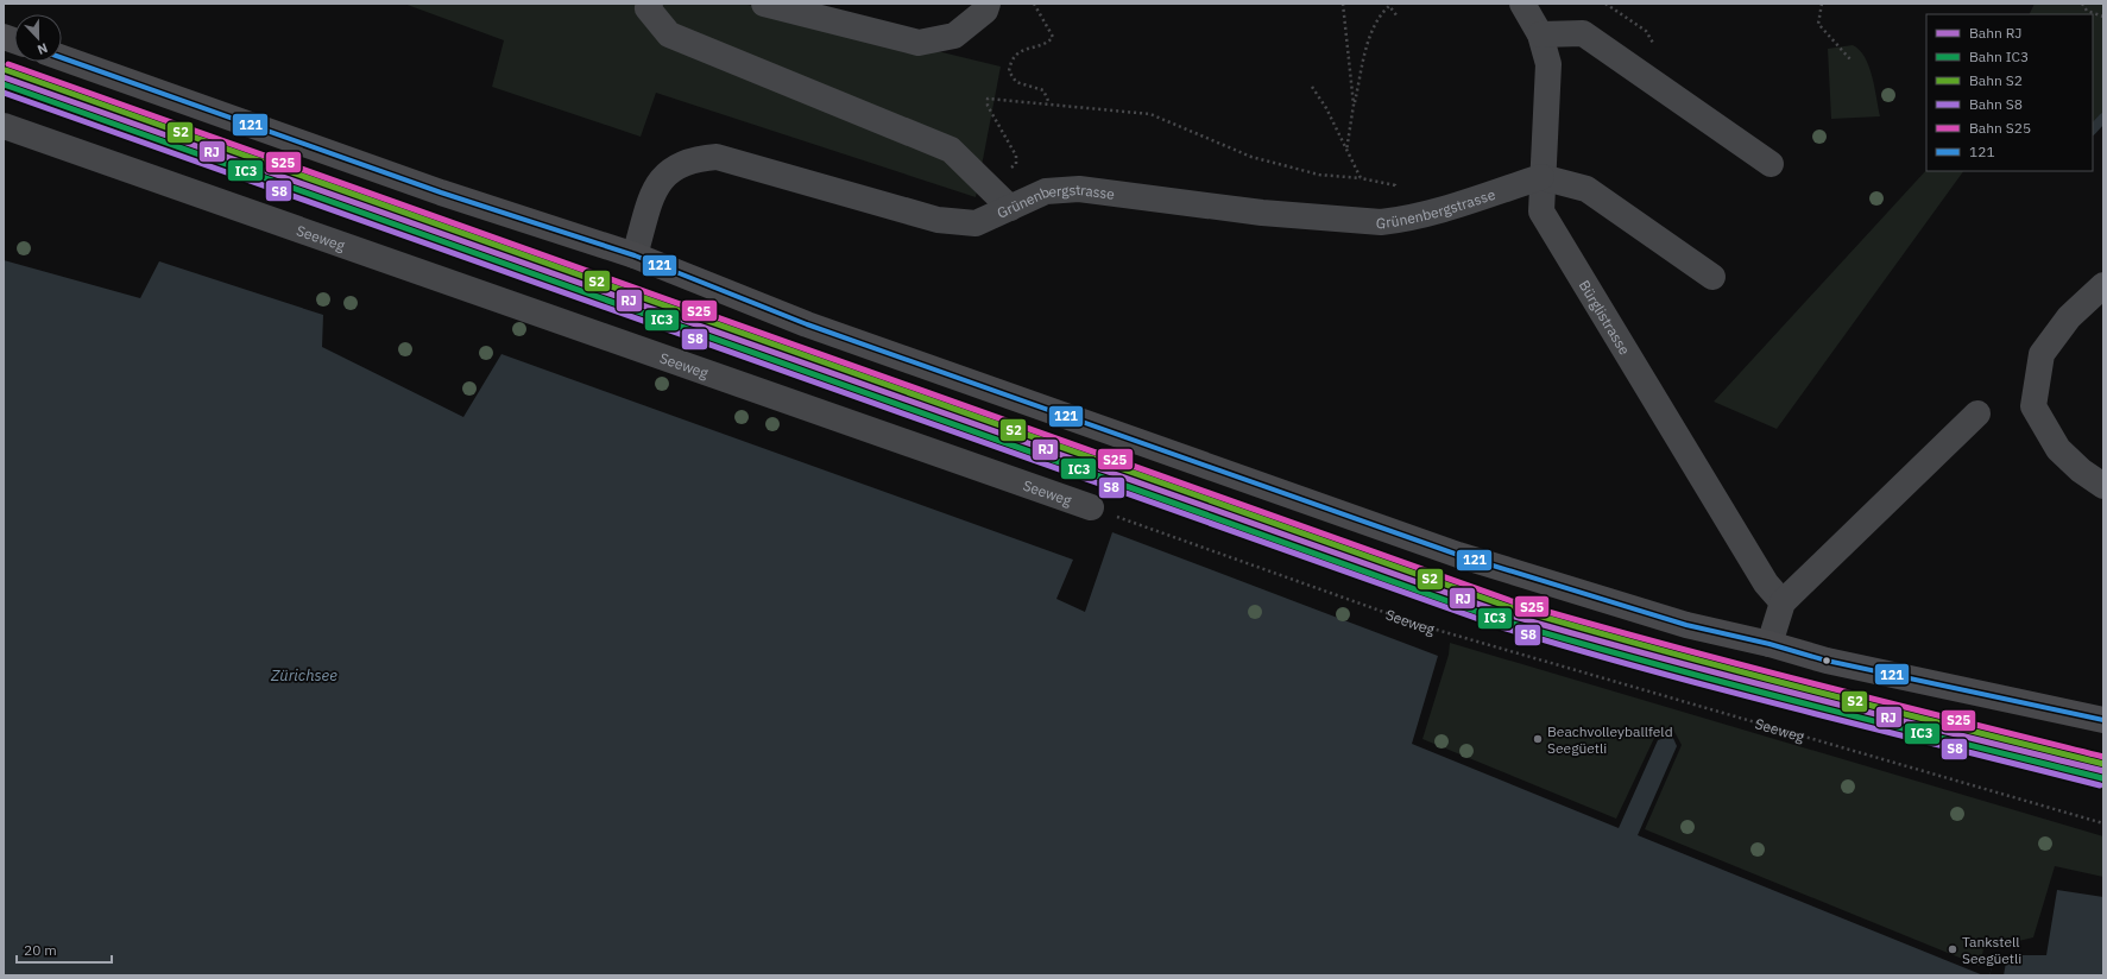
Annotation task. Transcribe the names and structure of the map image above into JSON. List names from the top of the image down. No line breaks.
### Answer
{"streets":{"street":["Grünenbergstrasse","Seeweg","Bürglistrasse"]},"crossings":[["Grünenbergstrasse","Bürglistrasse"]],"water":["Zürichsee"],"places":["Beachvolleyballfeld Seegüetli","Tankstell Seegüetli"],"lines":["transit line 121","rail line S25","rail line S2","rail line RJ","rail line IC3","rail line S8"],"legend":["Bahn RJ","Bahn IC3","Bahn S2","Bahn S8","Bahn S25","121"],"scale_bar":"20 m","north":"bottom"}
